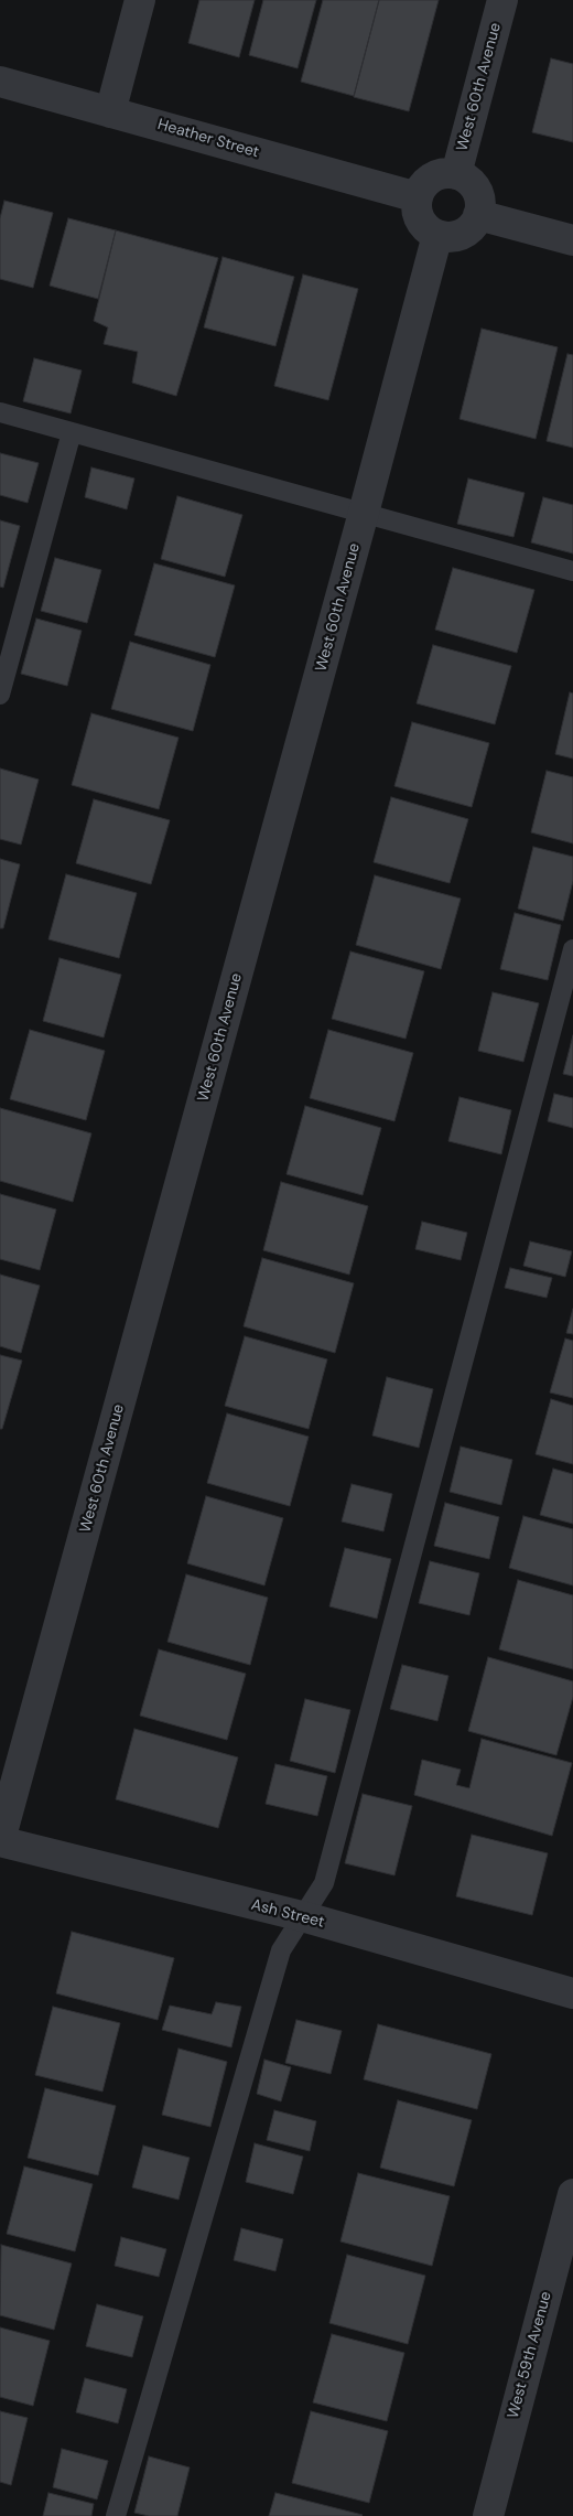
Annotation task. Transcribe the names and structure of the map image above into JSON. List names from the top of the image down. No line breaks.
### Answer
{"streets":{"street":["West 60th Avenue","Heather Street","Ash Street","West 59th Avenue"]},"crossings":[["West 60th Avenue","Heather Street"],["West 60th Avenue","Ash Street"]]}
